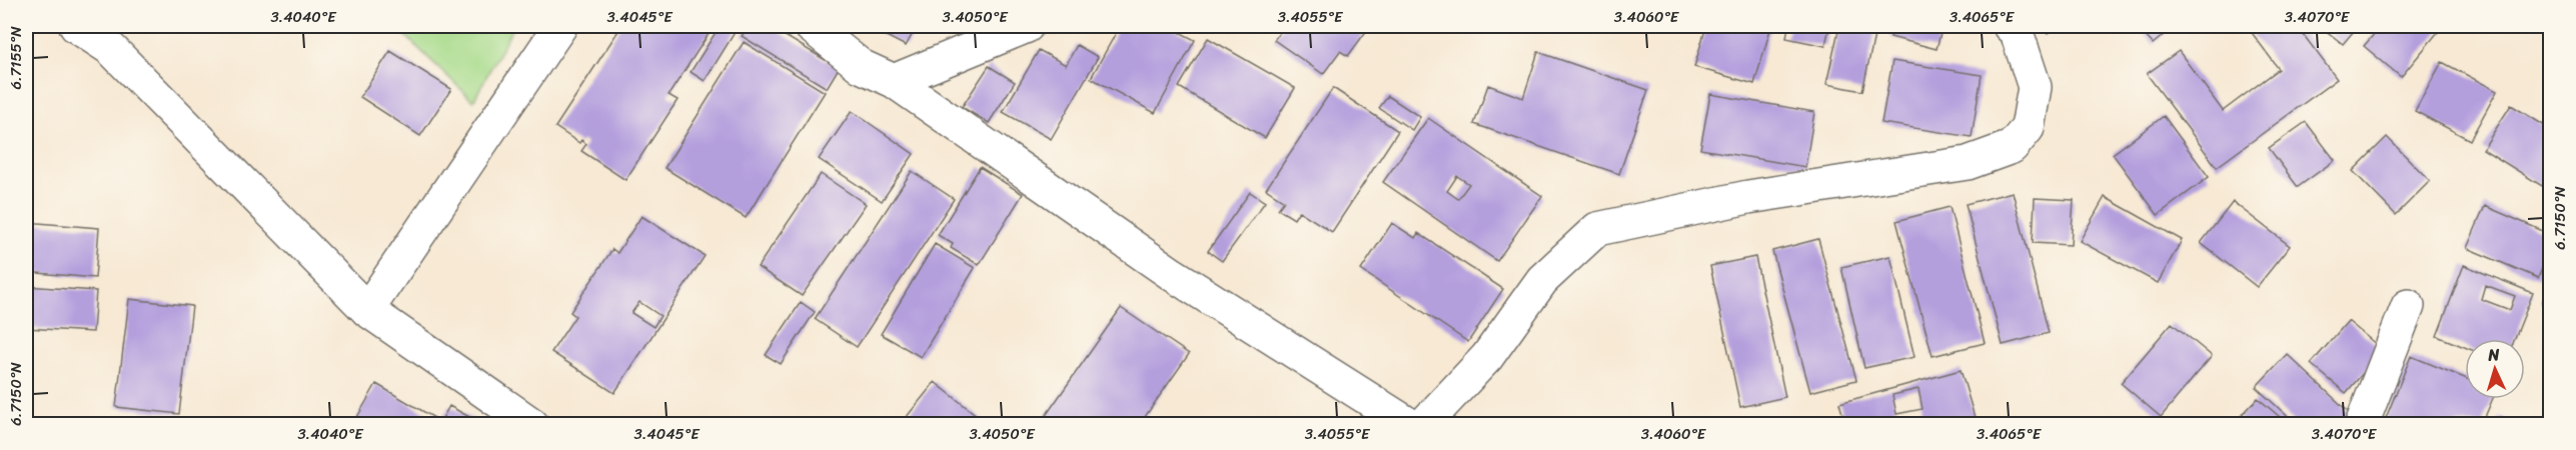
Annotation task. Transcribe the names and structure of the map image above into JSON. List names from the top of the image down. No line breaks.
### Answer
{"north":"top","coordinates":["3.4040°E","3.4045°E","3.4050°E","3.4055°E","3.4060°E","3.4065°E","3.4070°E","6.7155°N","6.7150°N"]}
